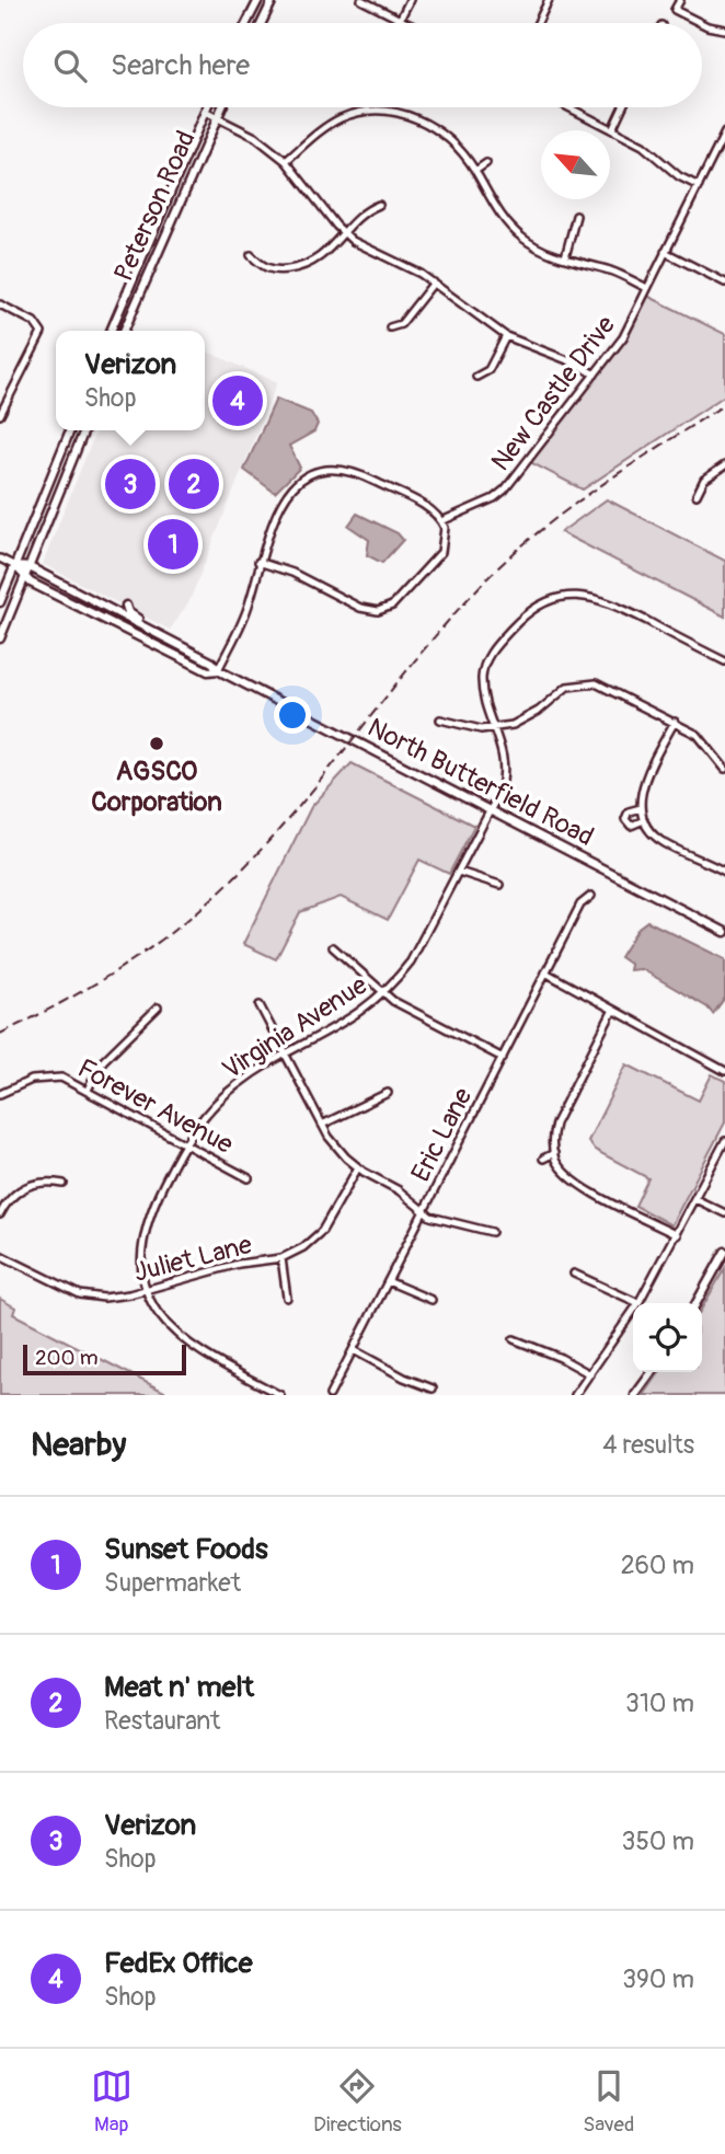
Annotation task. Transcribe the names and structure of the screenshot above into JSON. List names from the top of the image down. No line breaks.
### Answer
{"streets":{"main road":["Peterson Road","North Butterfield Road"],"street":["New Castle Drive","Virginia Avenue","Forever Avenue","Eric Lane","Juliet Lane"]},"crossings":[["North Butterfield Road","Virginia Avenue"],["Virginia Avenue","Forever Avenue"],["Virginia Avenue","Juliet Lane"]],"places":["AGSCO Corporation"],"scale_bar":"200 m","north":"top left","page":{"search":"Search here","popup":["Verizon","Shop"],"pins":["4","2","3","1"],"scale":"200 m","heading":["Nearby","4 results"],"list":[{"mark":"1","name":"Sunset Foods","note":"Supermarket","value":"260 m"},{"mark":"2","name":"Meat n' melt","note":"Restaurant","value":"310 m"},{"mark":"3","name":"Verizon","note":"Shop","value":"350 m"},{"mark":"4","name":"FedEx Office","note":"Shop","value":"390 m"}],"nav":["Map","Directions","Saved"]}}
